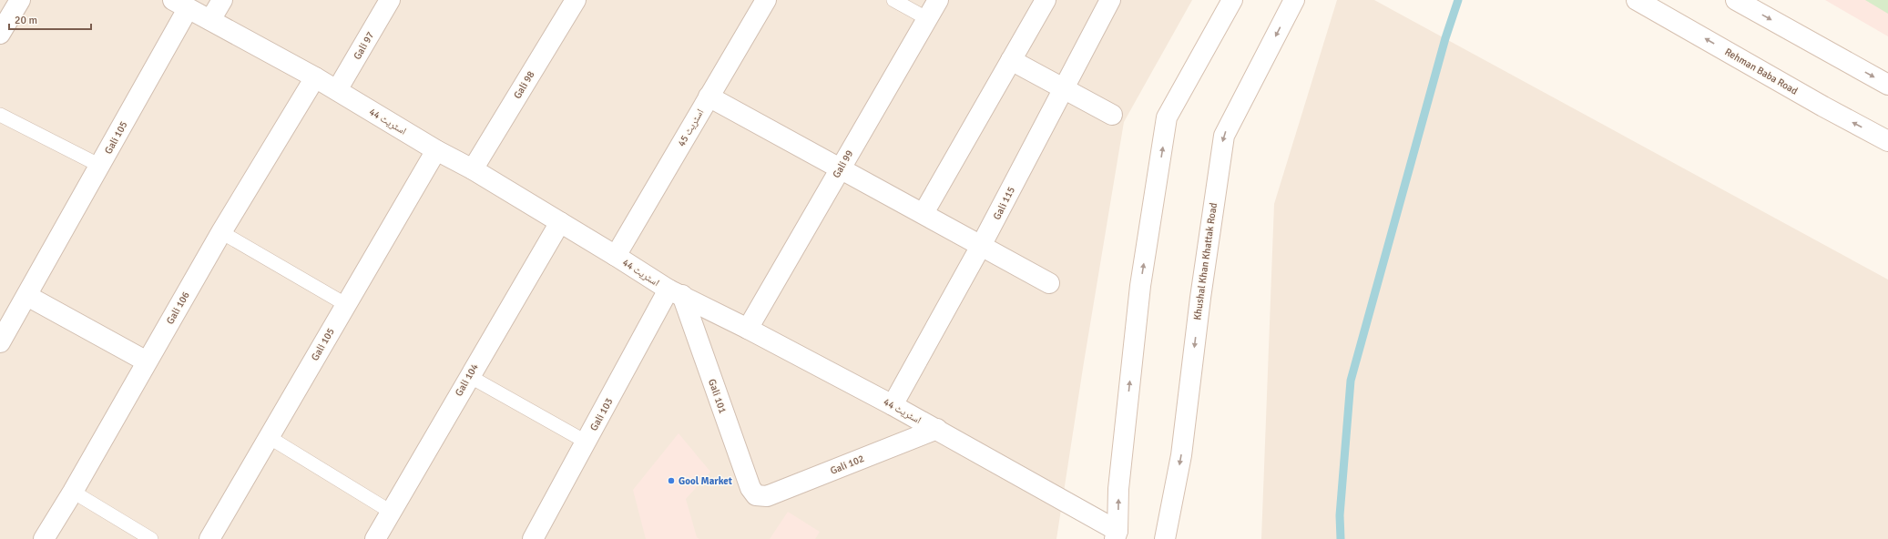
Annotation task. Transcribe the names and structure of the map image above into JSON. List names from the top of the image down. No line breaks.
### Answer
{"streets":{"street":["Gali 97","Rehman Baba Road","Gali 98","اسٹریٹ 44","اسٹریٹ 45","Gali 105","Gali 99","Gali 115","Khushal Khan Khattak Road","Gali 106","Gali 104","Gali 101","Gali 103","Gali 102"]},"crossings":[["Gali 97","اسٹریٹ 44"],["Gali 98","اسٹریٹ 44"],["اسٹریٹ 44","اسٹریٹ 45"],["اسٹریٹ 44","Gali 105"],["اسٹریٹ 44","Gali 99"],["اسٹریٹ 44","Gali 115"],["اسٹریٹ 44","Gali 106"],["اسٹریٹ 44","Gali 104"],["اسٹریٹ 44","Gali 101"],["اسٹریٹ 44","Gali 103"],["اسٹریٹ 44","Gali 102"],["Gali 101","Gali 103"],["Gali 101","Gali 102"]],"places":["Gool Market"],"scale_bar":"20 m"}
